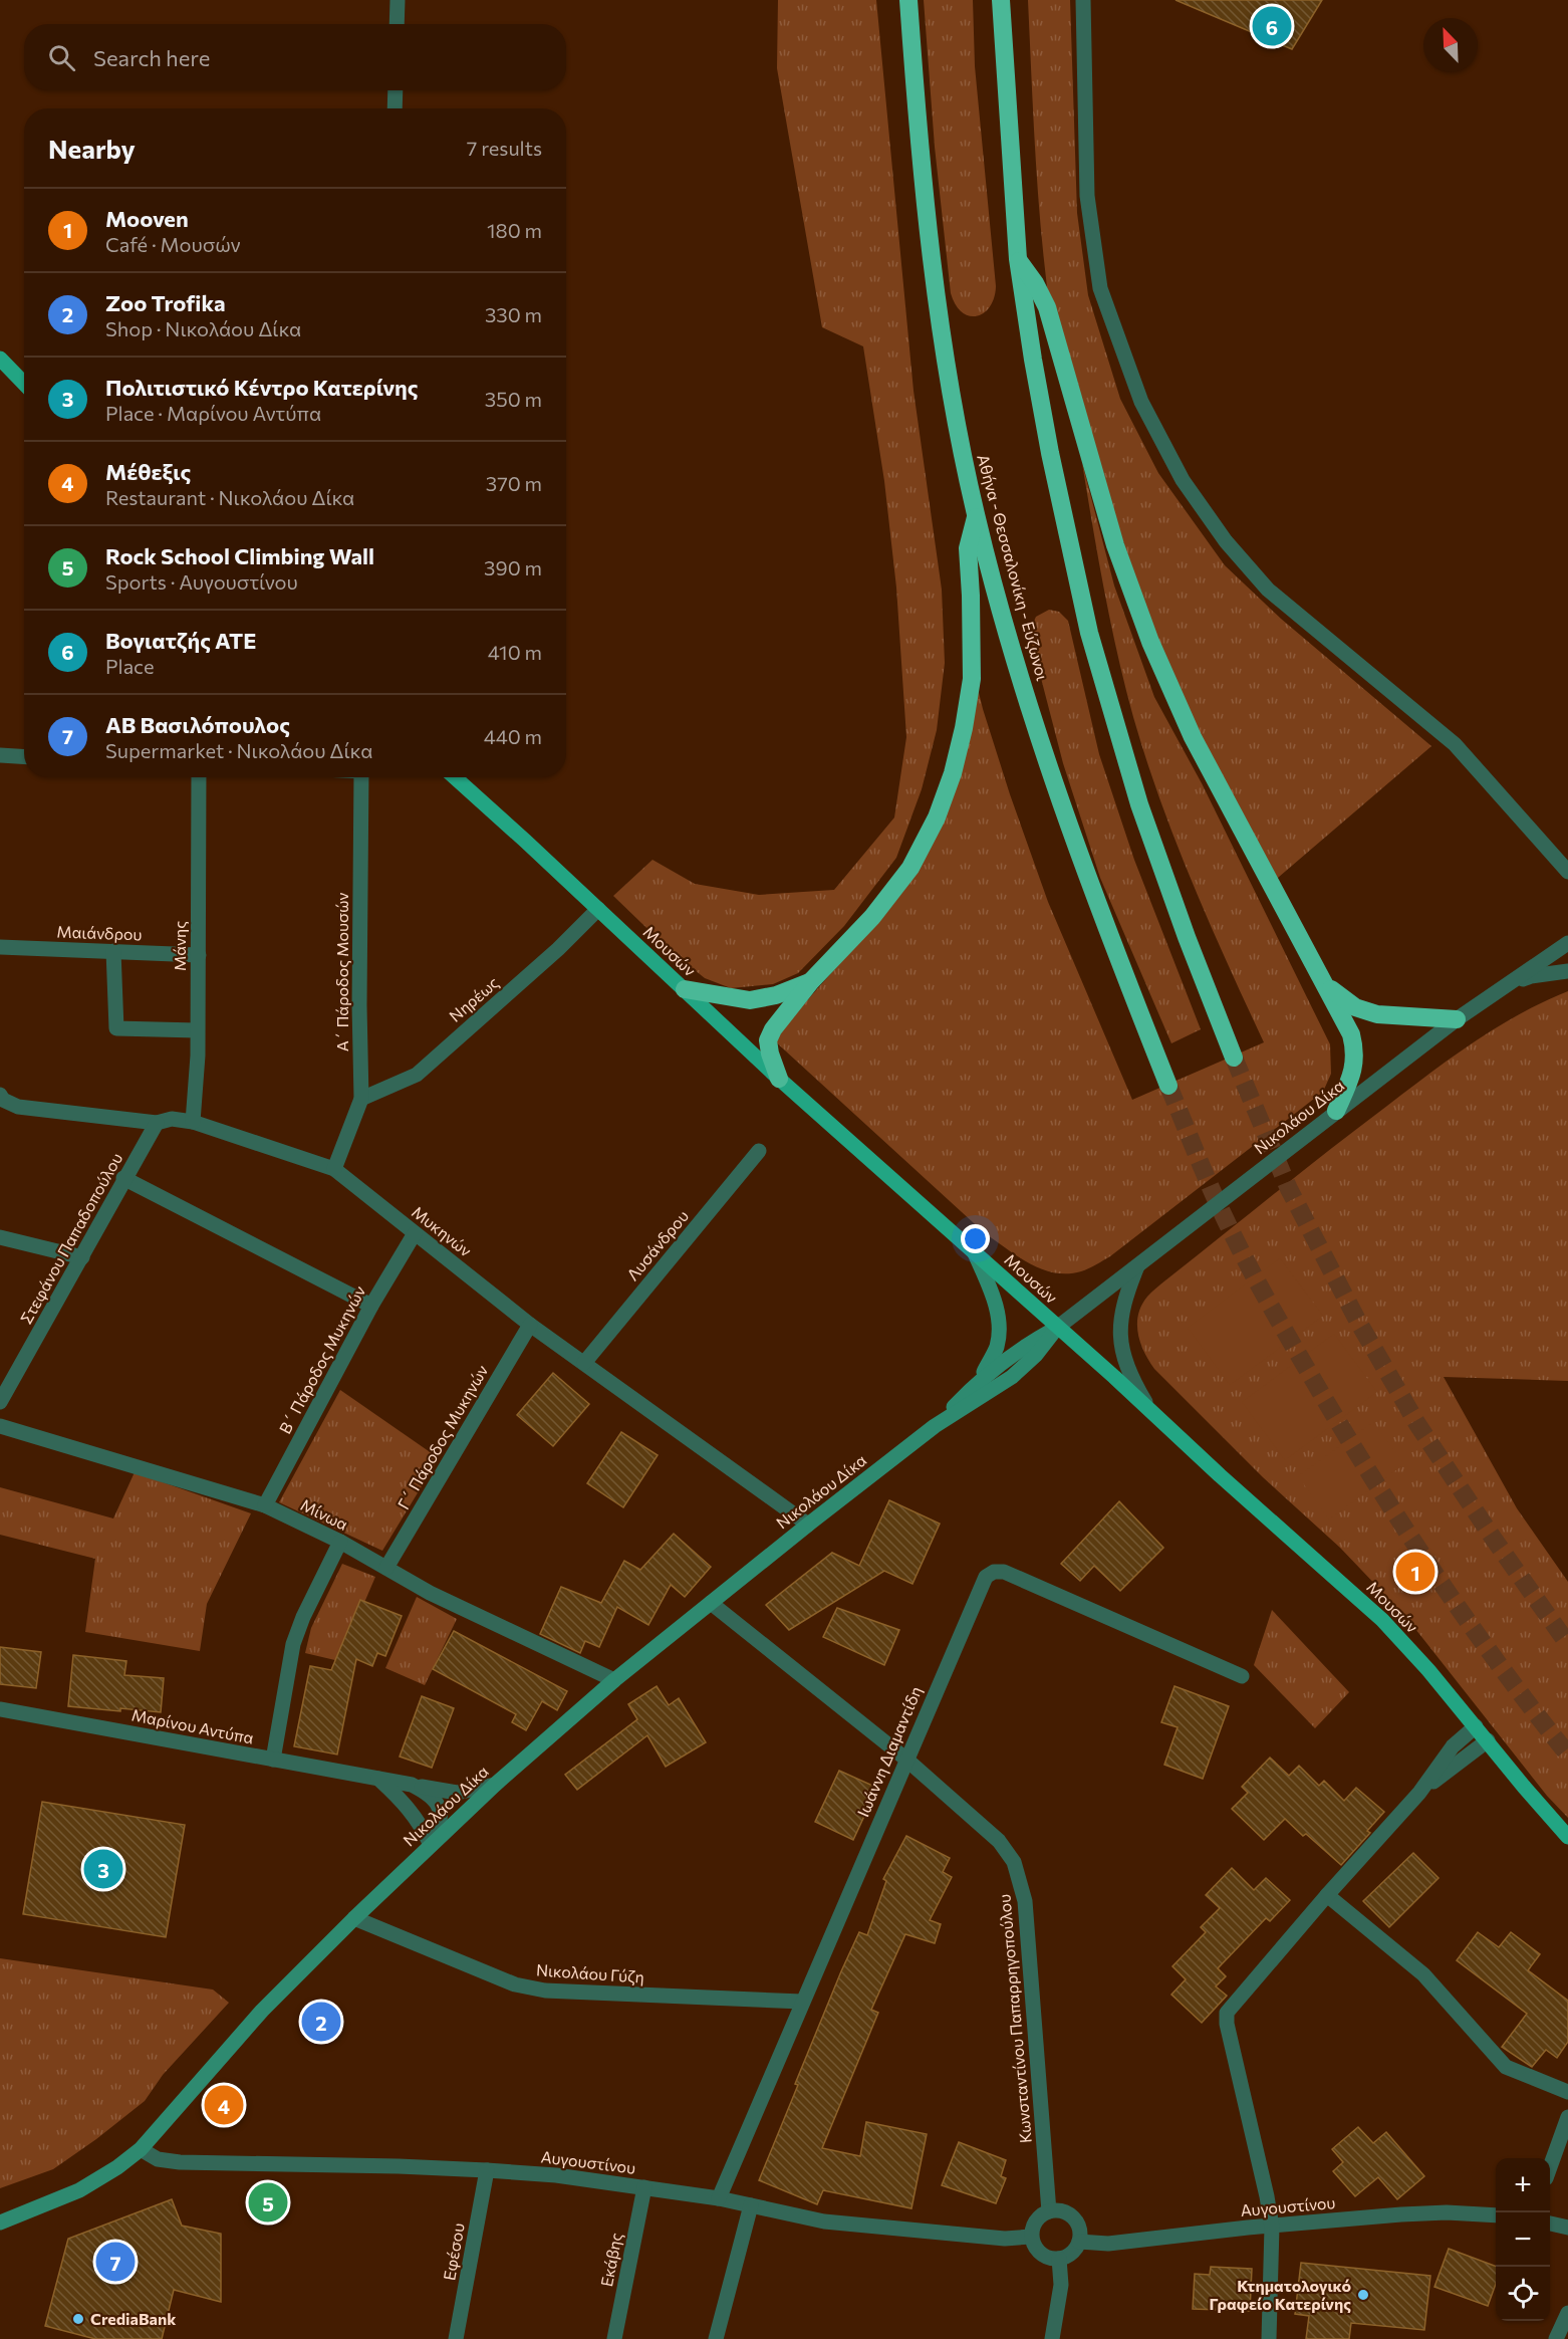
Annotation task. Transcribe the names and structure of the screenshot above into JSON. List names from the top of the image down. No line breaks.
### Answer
{"streets":{"highway":["Αθήνα - Θεσσαλονίκη - Εύζωνοι"],"main road":["Μουσών","Νικολάου Δίκα"],"street":["Μαιάνδρου","Μάνης","Α΄ Πάροδος Μουσών","Νηρέως","Μυκηνών","Στεφάνου Παπαδοπούλου","Λυσάνδρου","Β΄ Πάροδος Μυκηνών","Γ΄ Πάροδος Μυκηνών","Μίνωα","Μαρίνου Αντύπα","Ιωάννη Διαμαντίδη","Νικολάου Γύζη","Κωνσταντίνου Παπαρρηγοπούλου","Αυγουστίνου","Εφέσου","Εκάβης"]},"crossings":[["Μαιάνδρου","Μάνης"],["Μάνης","Μυκηνών"],["Μουσών","Νηρέως"],["Μουσών","Νικολάου Δίκα"],["Α΄ Πάροδος Μουσών","Νηρέως"],["Α΄ Πάροδος Μουσών","Μυκηνών"],["Νικολάου Δίκα","Μυκηνών"],["Νικολάου Δίκα","Μίνωα"],["Νικολάου Δίκα","Μαρίνου Αντύπα"],["Νικολάου Δίκα","Νικολάου Γύζη"],["Νικολάου Δίκα","Κωνσταντίνου Παπαρρηγοπούλου"],["Νικολάου Δίκα","Αυγουστίνου"],["Μυκηνών","Στεφάνου Παπαδοπούλου"],["Μυκηνών","Λυσάνδρου"],["Μυκηνών","Β΄ Πάροδος Μυκηνών"],["Μυκηνών","Γ΄ Πάροδος Μυκηνών"],["Β΄ Πάροδος Μυκηνών","Μίνωα"],["Γ΄ Πάροδος Μυκηνών","Μίνωα"],["Ιωάννη Διαμαντίδη","Νικολάου Γύζη"],["Ιωάννη Διαμαντίδη","Κωνσταντίνου Παπαρρηγοπούλου"],["Ιωάννη Διαμαντίδη","Αυγουστίνου"],["Κωνσταντίνου Παπαρρηγοπούλου","Αυγουστίνου"],["Αυγουστίνου","Εφέσου"],["Αυγουστίνου","Εκάβης"]],"places":["Κτηματολογικό Γραφείο Κατερίνης","CrediaBank"],"north":"top left","page":{"pins":["6","1","3","2","4","5","7"],"search":"Search here","heading":["Nearby","7 results"],"list":[{"mark":"1","name":"Mooven","note":"Café · Μουσών","value":"180 m"},{"mark":"2","name":"Zoo Trofika","note":"Shop · Νικολάου Δίκα","value":"330 m"},{"mark":"3","name":"Πολιτιστικό Κέντρο Κατερίνης","note":"Place · Μαρίνου Αντύπα","value":"350 m"},{"mark":"4","name":"Μέθεξις","note":"Restaurant · Νικολάου Δίκα","value":"370 m"},{"mark":"5","name":"Rock School Climbing Wall","note":"Sports · Αυγουστίνου","value":"390 m"},{"mark":"6","name":"Βογιατζής ΑΤΕ","note":"Place","value":"410 m"},{"mark":"7","name":"ΑΒ Βασιλόπουλος","note":"Supermarket · Νικολάου Δίκα","value":"440 m"}],"map_buttons":["+","−"]}}
